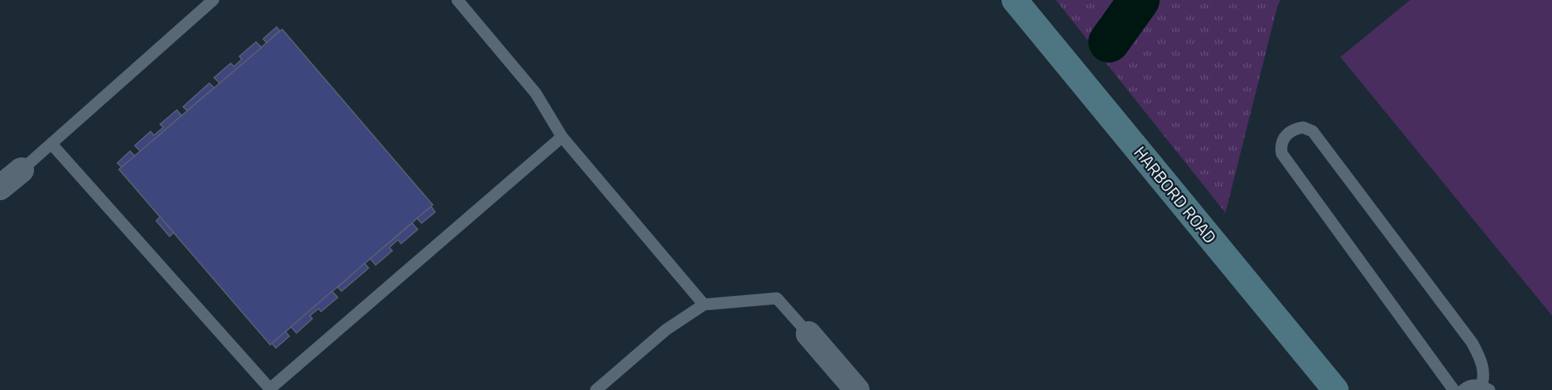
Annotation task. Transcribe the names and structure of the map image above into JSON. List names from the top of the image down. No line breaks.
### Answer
{"streets":{"main road":["HARBORD ROAD"]}}
